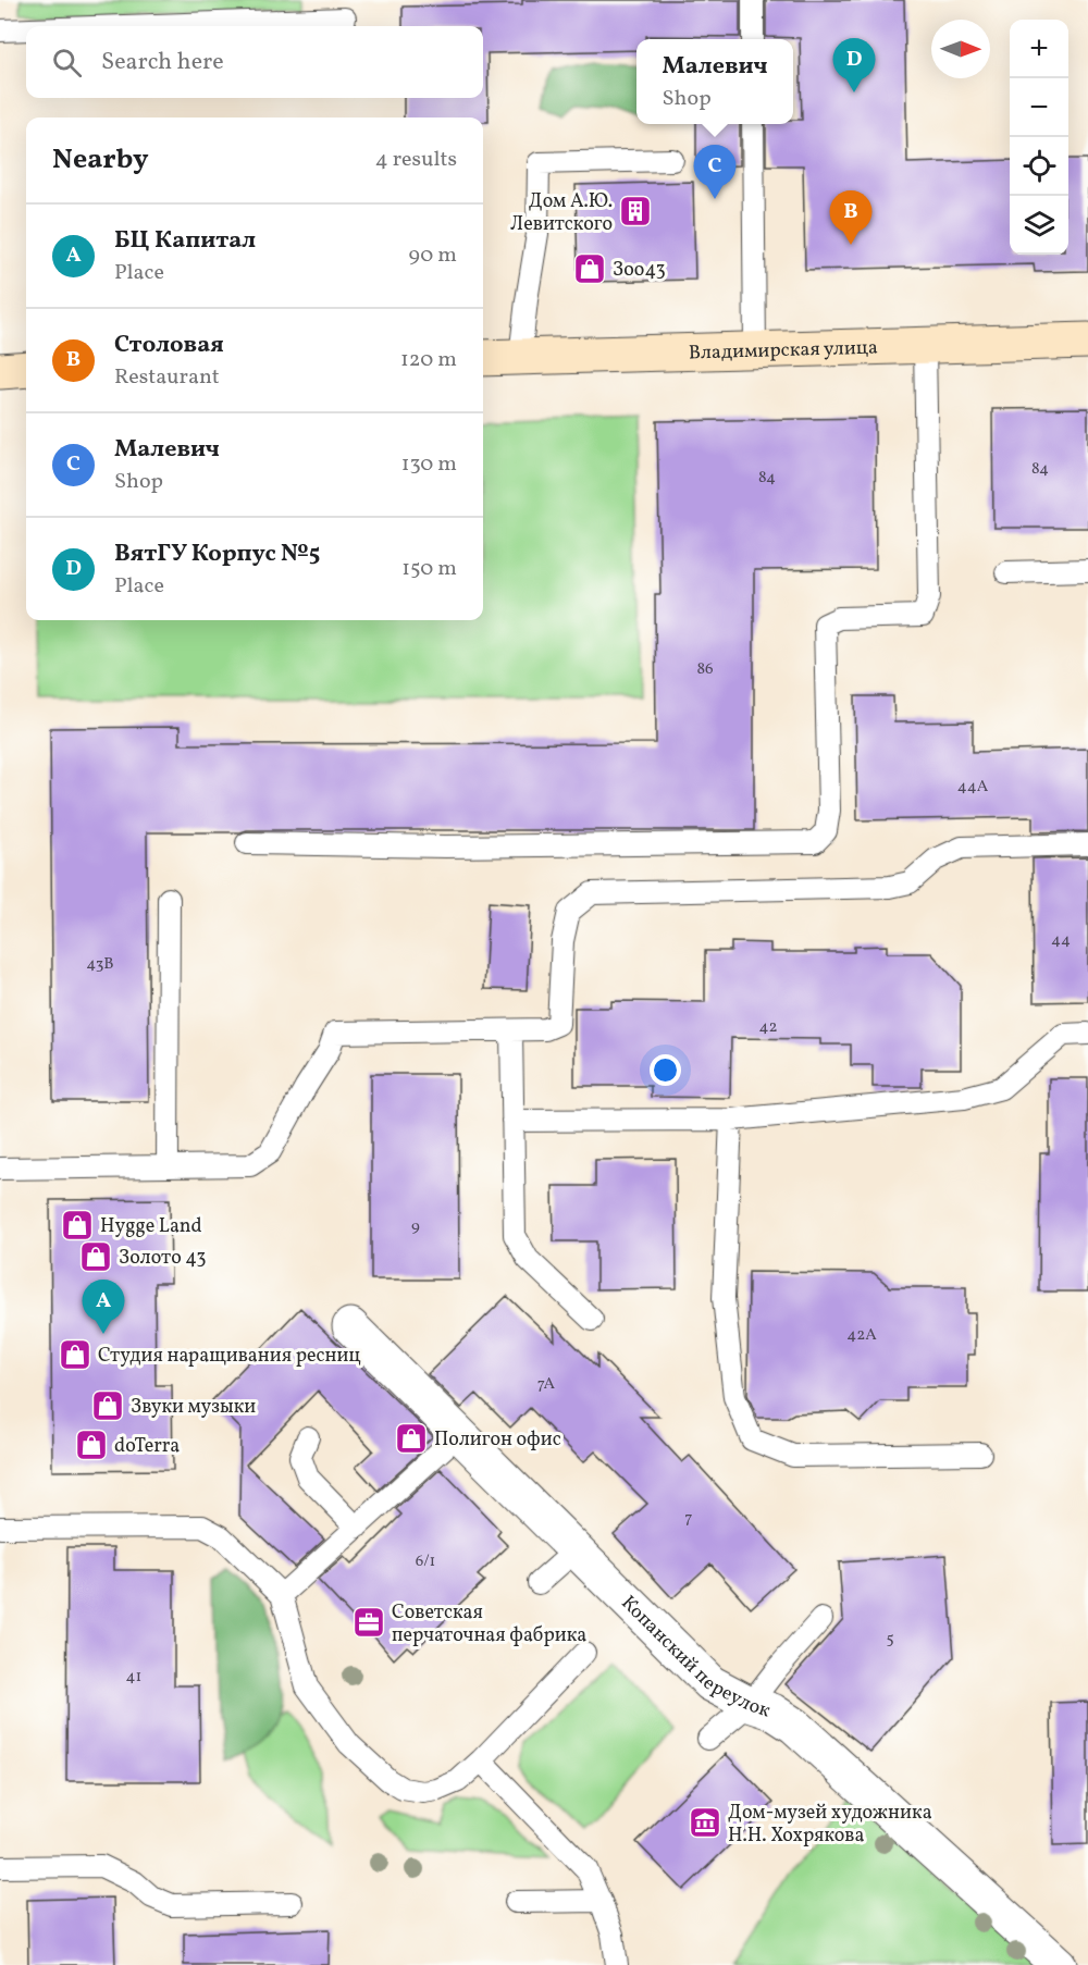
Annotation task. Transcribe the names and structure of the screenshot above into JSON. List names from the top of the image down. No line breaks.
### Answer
{"streets":{"main road":["Владимирская улица"],"street":["Копанский переулок"]},"places":{"building":["Дом А.Ю. Левитского"],"shop":["Зоо43","Hygge Land","Золото 43","Студия наращивания ресниц","Звуки музыки","Полигон офис","doTerra"],"office":["Советская перчаточная фабрика"],"museum":["Дом-музей художника Н.Н. Хохрякова"]},"house_numbers":["84","84","86","44А","44","43В","42","9","42А","7А","7","6/1","5","41"],"north":"right","page":{"map_buttons":["+","−"],"search":"Search here","pins":["D","C","B","A"],"popup":["Малевич","Shop"],"heading":["Nearby","4 results"],"list":[{"mark":"A","name":"БЦ Капитал","note":"Place","value":"90 m"},{"mark":"B","name":"Столовая","note":"Restaurant","value":"120 m"},{"mark":"C","name":"Малевич","note":"Shop","value":"130 m"},{"mark":"D","name":"ВятГУ Корпус №5","note":"Place","value":"150 m"}]}}
